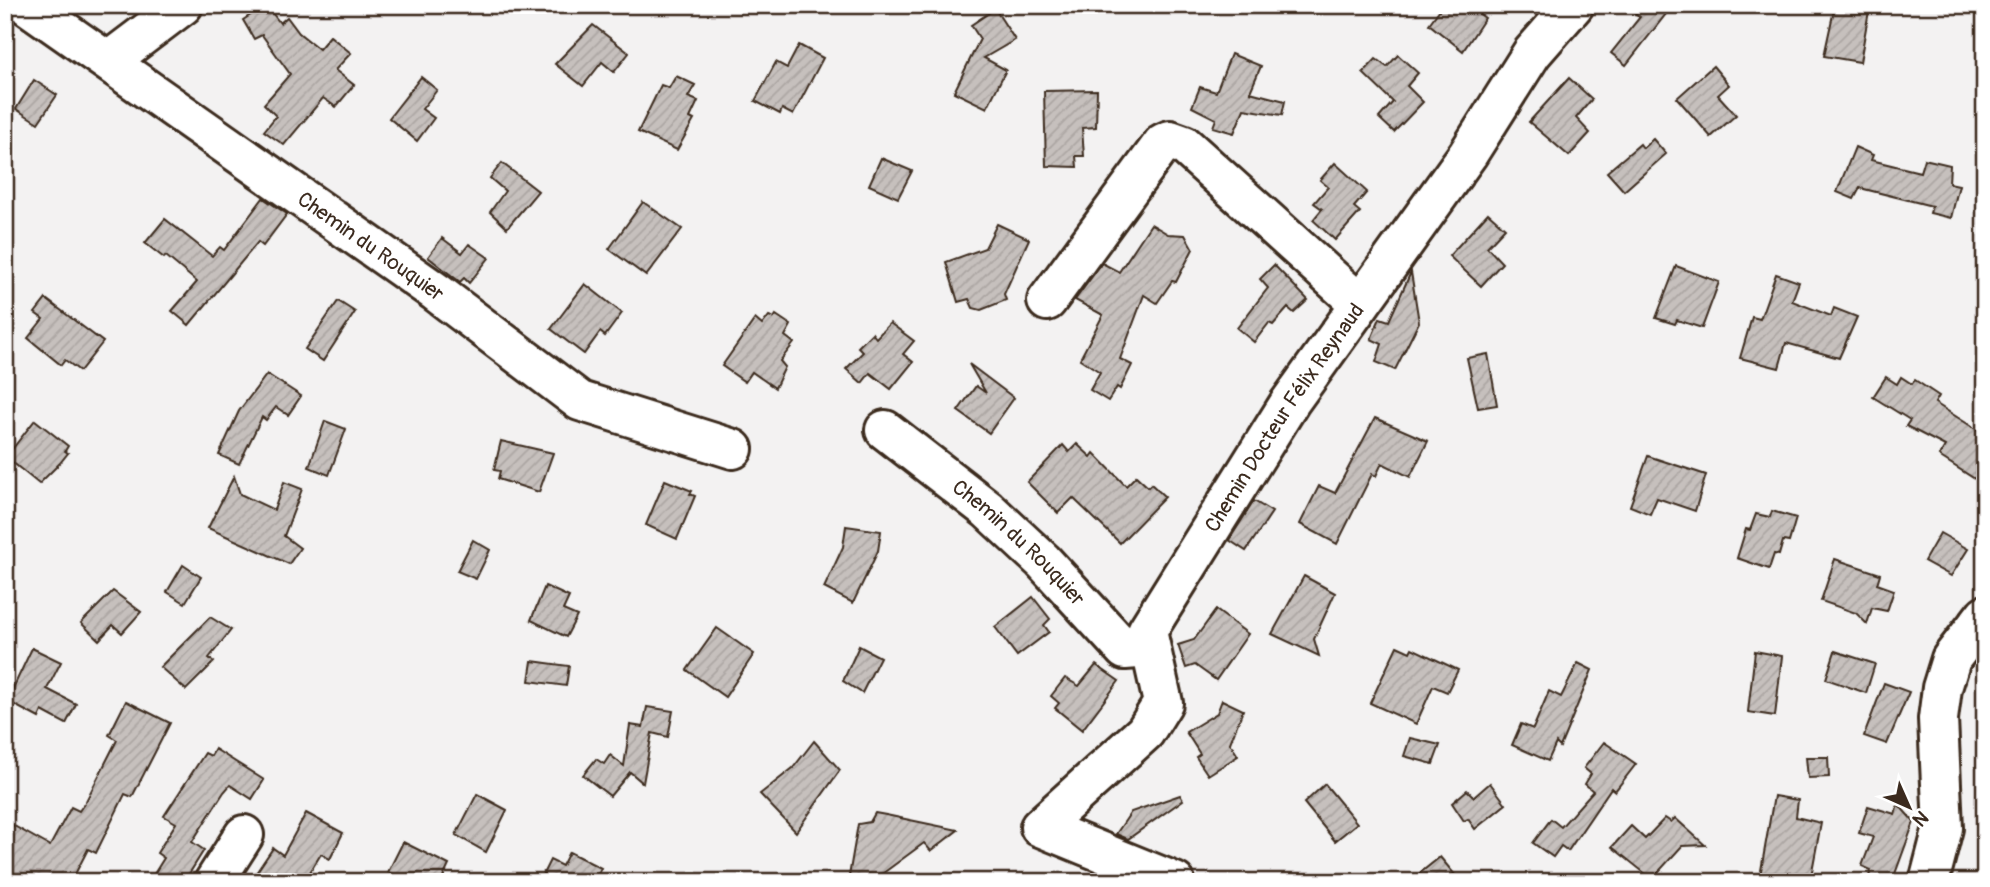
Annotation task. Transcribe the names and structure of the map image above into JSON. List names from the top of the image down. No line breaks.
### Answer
{"streets":{"street":["Chemin du Rouquier","Chemin Docteur Félix Reynaud"]},"crossings":[["Chemin du Rouquier","Chemin Docteur Félix Reynaud"]],"north":"bottom right"}
